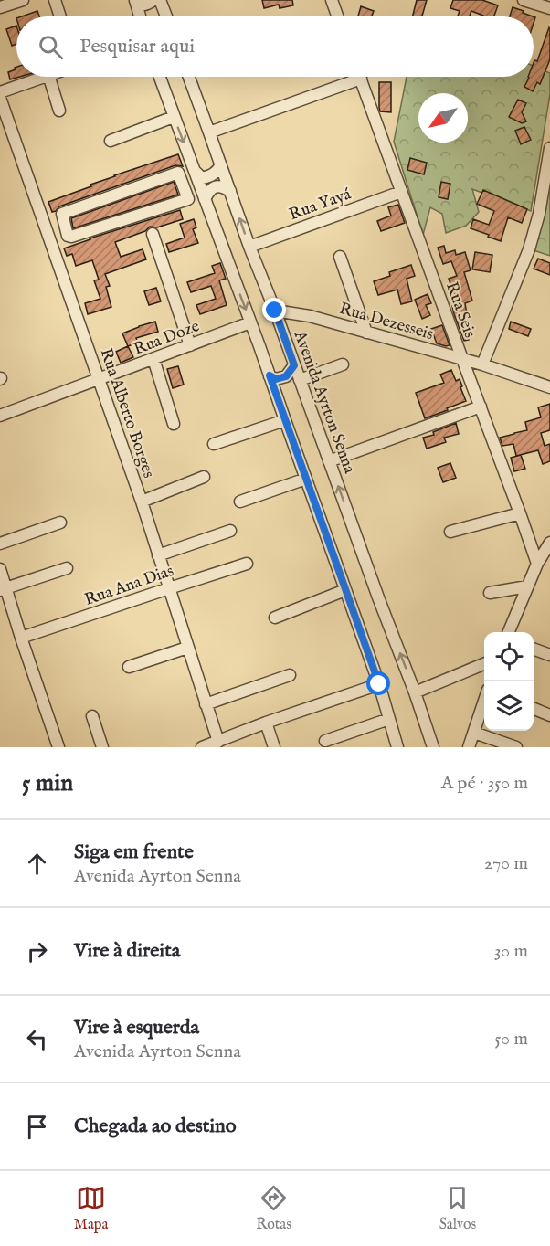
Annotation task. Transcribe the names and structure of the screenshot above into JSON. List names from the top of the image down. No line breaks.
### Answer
{"streets":{"street":["Rua Yayá","Rua Seis","Rua Dezesseis","Rua Doze","Avenida Ayrton Senna","Rua Alberto Borges","Rua Ana Dias"]},"crossings":[["Rua Yayá","Rua Seis"],["Rua Yayá","Avenida Ayrton Senna"],["Rua Seis","Rua Dezesseis"],["Rua Dezesseis","Avenida Ayrton Senna"],["Rua Doze","Rua Alberto Borges"],["Rua Alberto Borges","Rua Ana Dias"]],"north":"bottom left","page":{"search":"Pesquisar aqui","heading":["5 min","A pé · 350 m"],"list":[["Siga em frente","Avenida Ayrton Senna","270 m"],["Vire à direita","30 m"],["Vire à esquerda","Avenida Ayrton Senna","50 m"],"Chegada ao destino"],"nav":["Mapa","Rotas","Salvos"]}}
